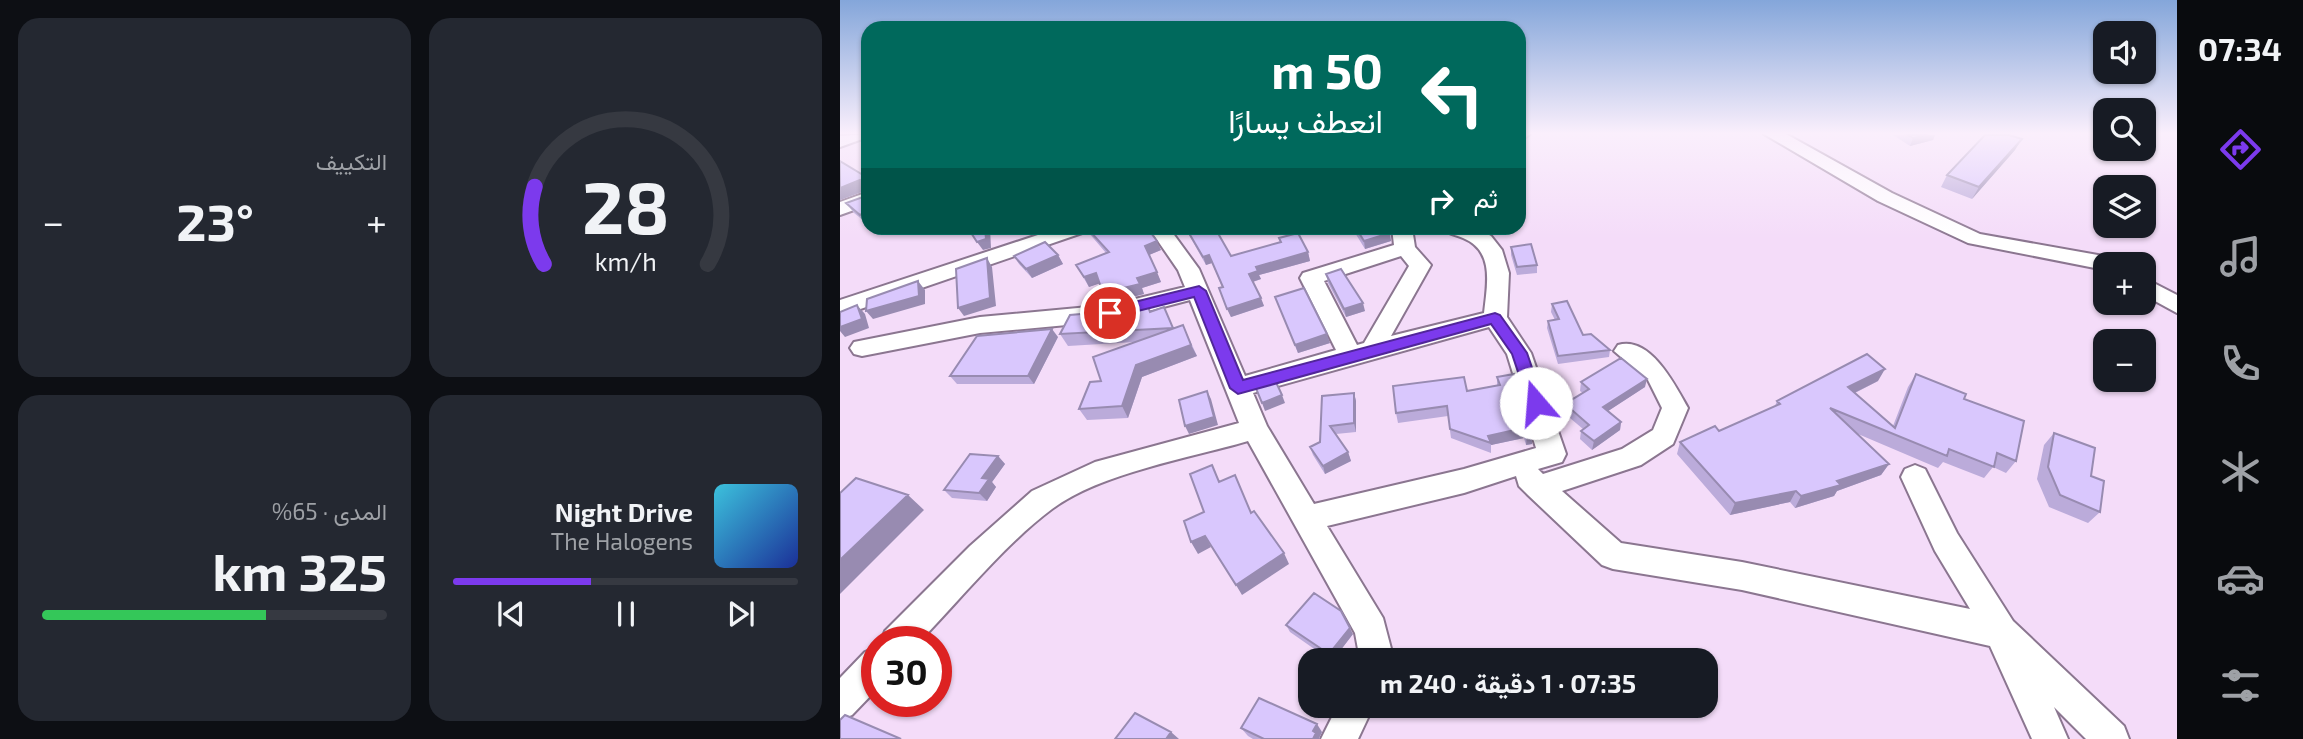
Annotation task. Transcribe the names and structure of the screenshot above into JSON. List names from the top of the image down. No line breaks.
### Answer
{"page":{"tabs":"07:34","tile":["التكييف",["المدى · 65%","325 km"]],"map_buttons":["+","−"],"turn":["50 m","انعطف يسارًا"],"then":"ثم","heat":["−","23°","+"],"song":["Night Drive","The Halogens"],"limit":"30","trip":"07:35 · 1 دقيقة · 240 m","gauge":["28","km/h"]}}
